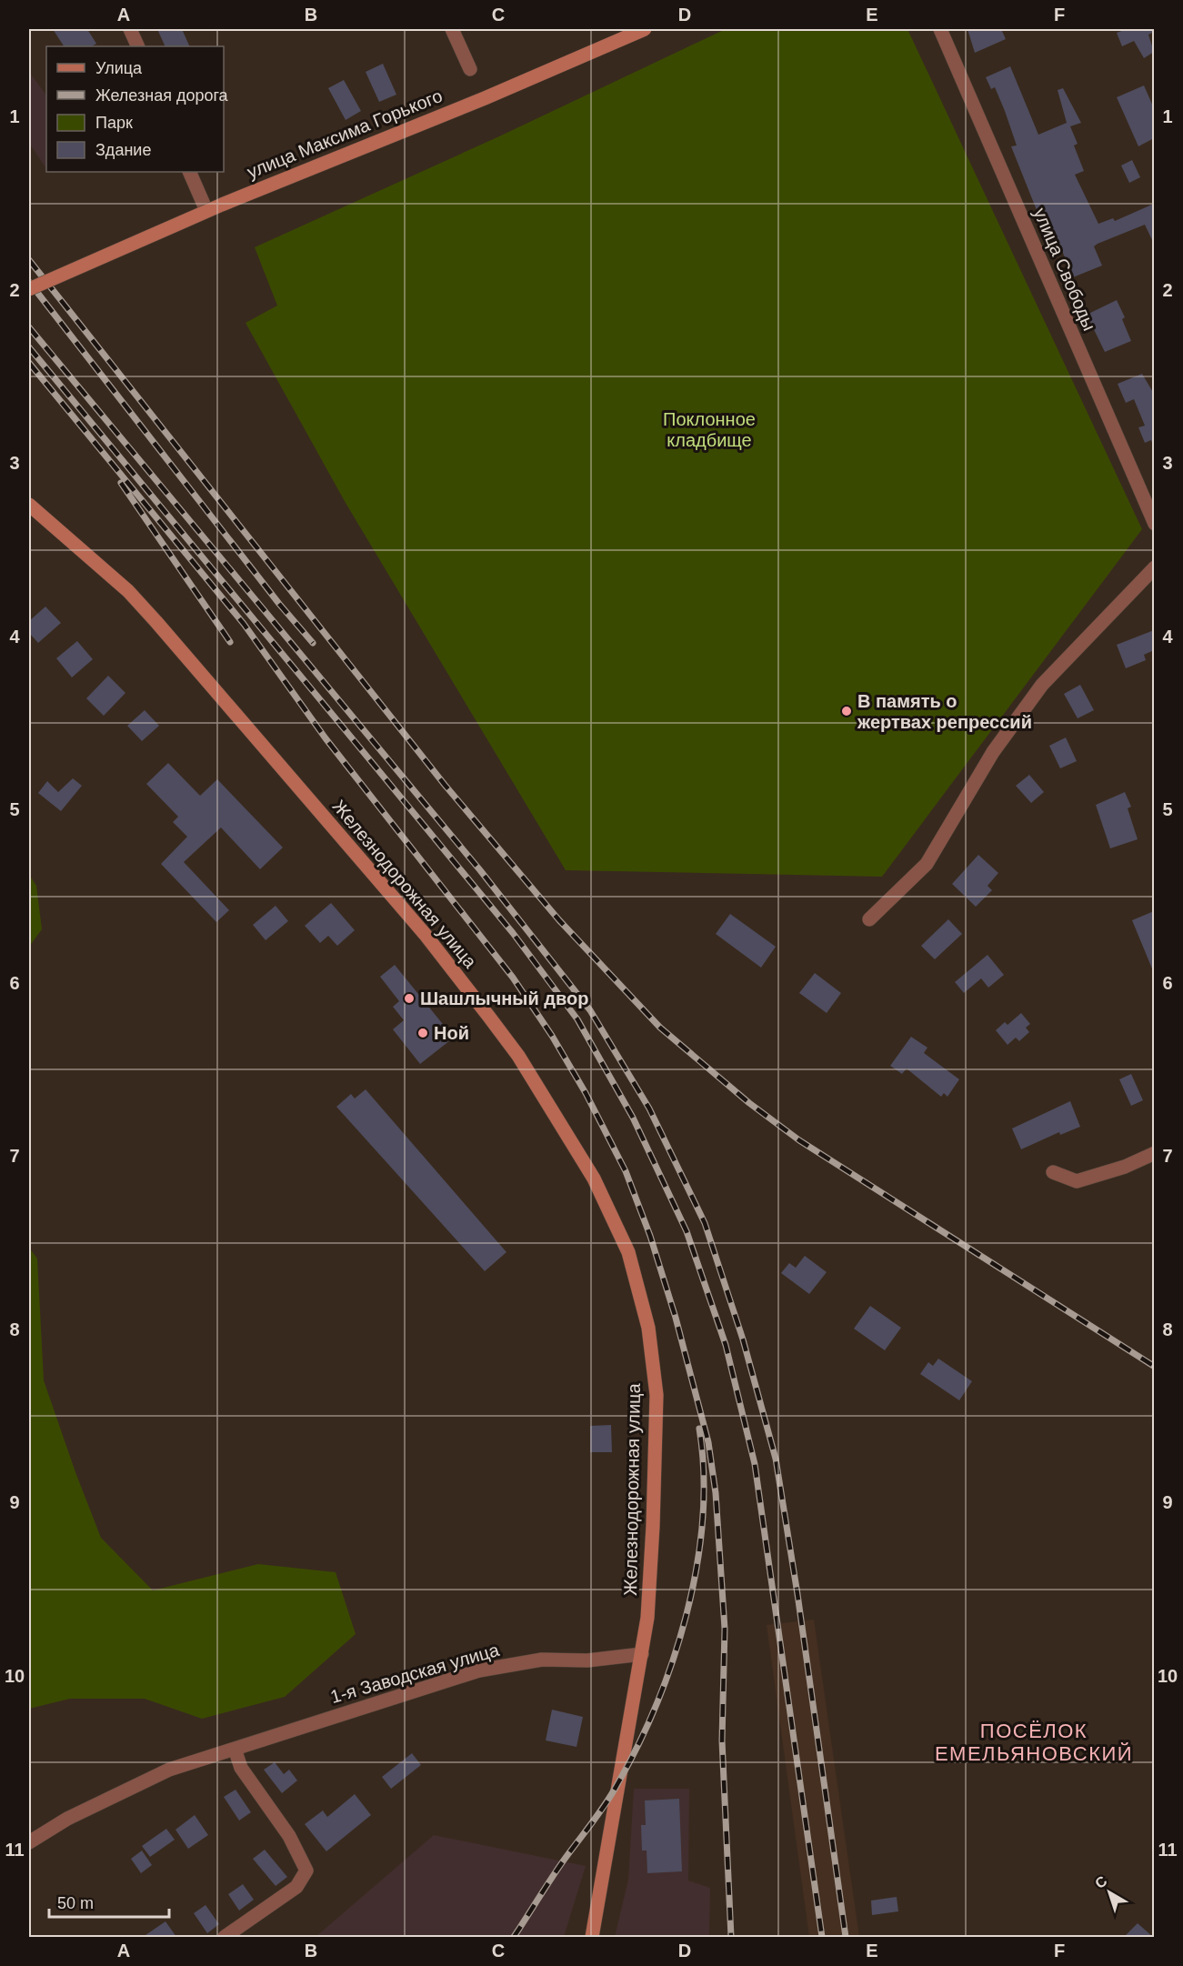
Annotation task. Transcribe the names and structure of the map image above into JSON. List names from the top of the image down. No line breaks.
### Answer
{"streets":{"street":["улица Максима Горького","улица Свободы","Железнодорожная улица","1-я Заводская улица"]},"crossings":[["Железнодорожная улица","1-я Заводская улица"]],"districts":["ПОСЁЛОК ЕМЕЛЬЯНОВСКИЙ"],"parks":["Поклонное кладбище"],"places":["В память о жертвах репрессий","Шашлычный двор","Ной"],"legend":["Улица","Железная дорога","Парк","Здание"],"scale_bar":"50 m","north":"top left","grid":{"columns":["A","B","C","D","E","F"],"rows":["1","2","3","4","5","6","7","8","9","10","11"]}}
